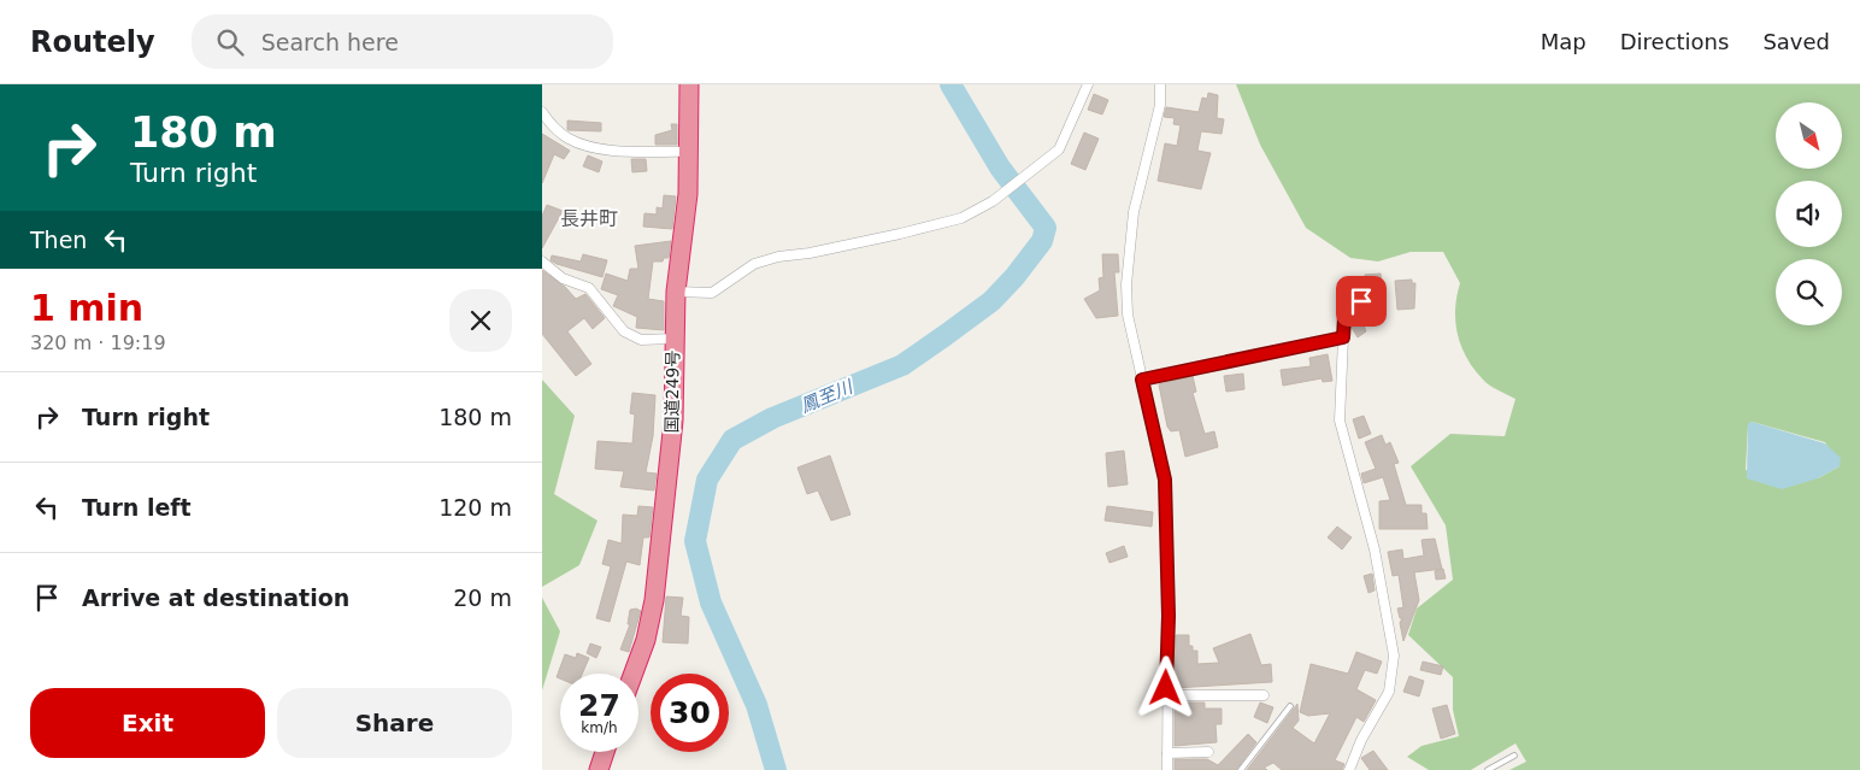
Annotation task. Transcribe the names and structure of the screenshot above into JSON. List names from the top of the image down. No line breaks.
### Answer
{"streets":{"highway":["国道249号"]},"districts":["長井町"],"water":["鳳至川"],"north":"bottom right","page":{"header":"Routely","search":"Search here","nav":["Map","Directions","Saved"],"turn":["180 m","Turn right"],"then":"Then","heading":["1 min","320 m · 19:19"],"list":[{"name":"Turn right","value":"180 m"},{"name":"Turn left","value":"120 m"},{"name":"Arrive at destination","value":"20 m"}],"speed":"27 km/h","limit":"30","buttons":["Exit","Share"]}}
